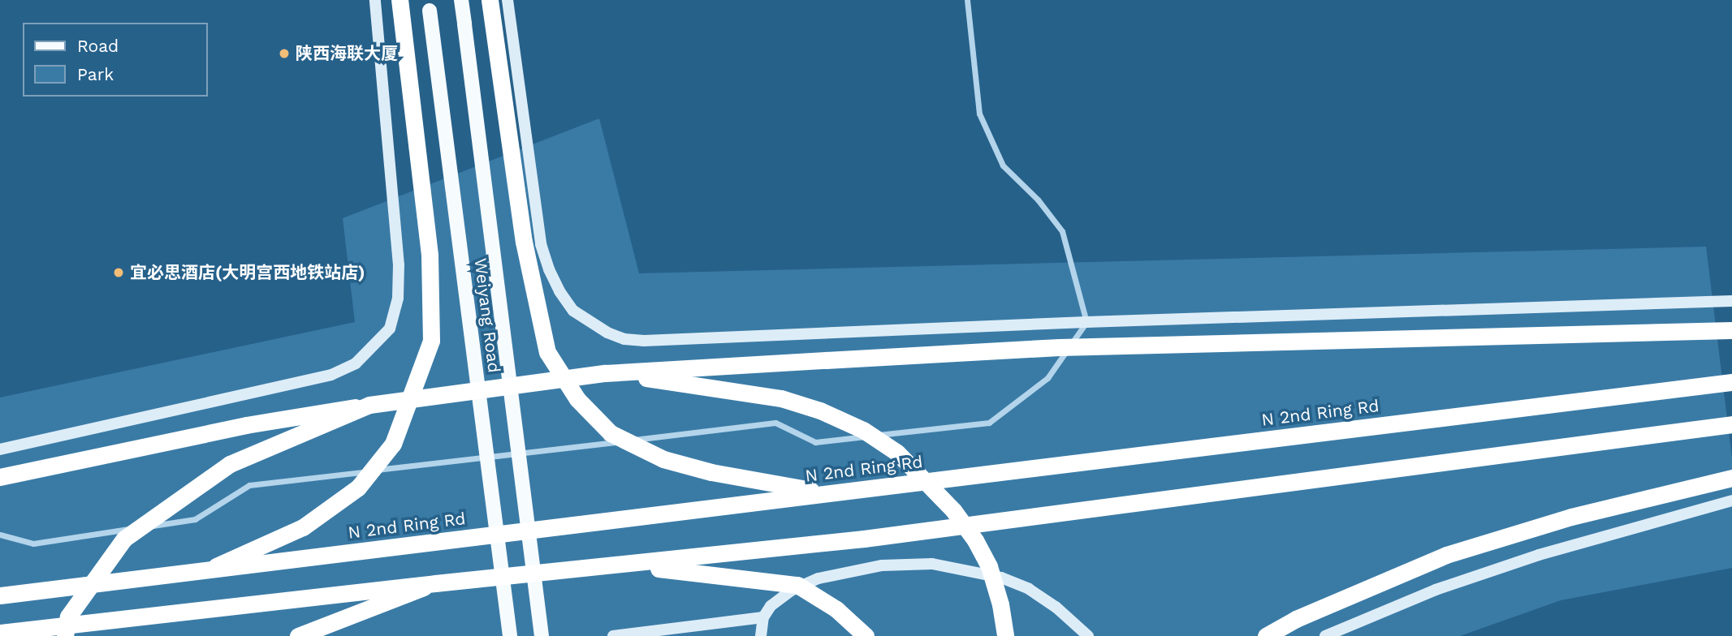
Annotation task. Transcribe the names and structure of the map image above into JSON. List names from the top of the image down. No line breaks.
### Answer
{"streets":{"highway":["N 2nd Ring Rd"],"main road":["Weiyang Road"]},"places":["陕西海联大厦","宜必思酒店(大明宫西地铁站店)"],"legend":["Road","Park"]}
